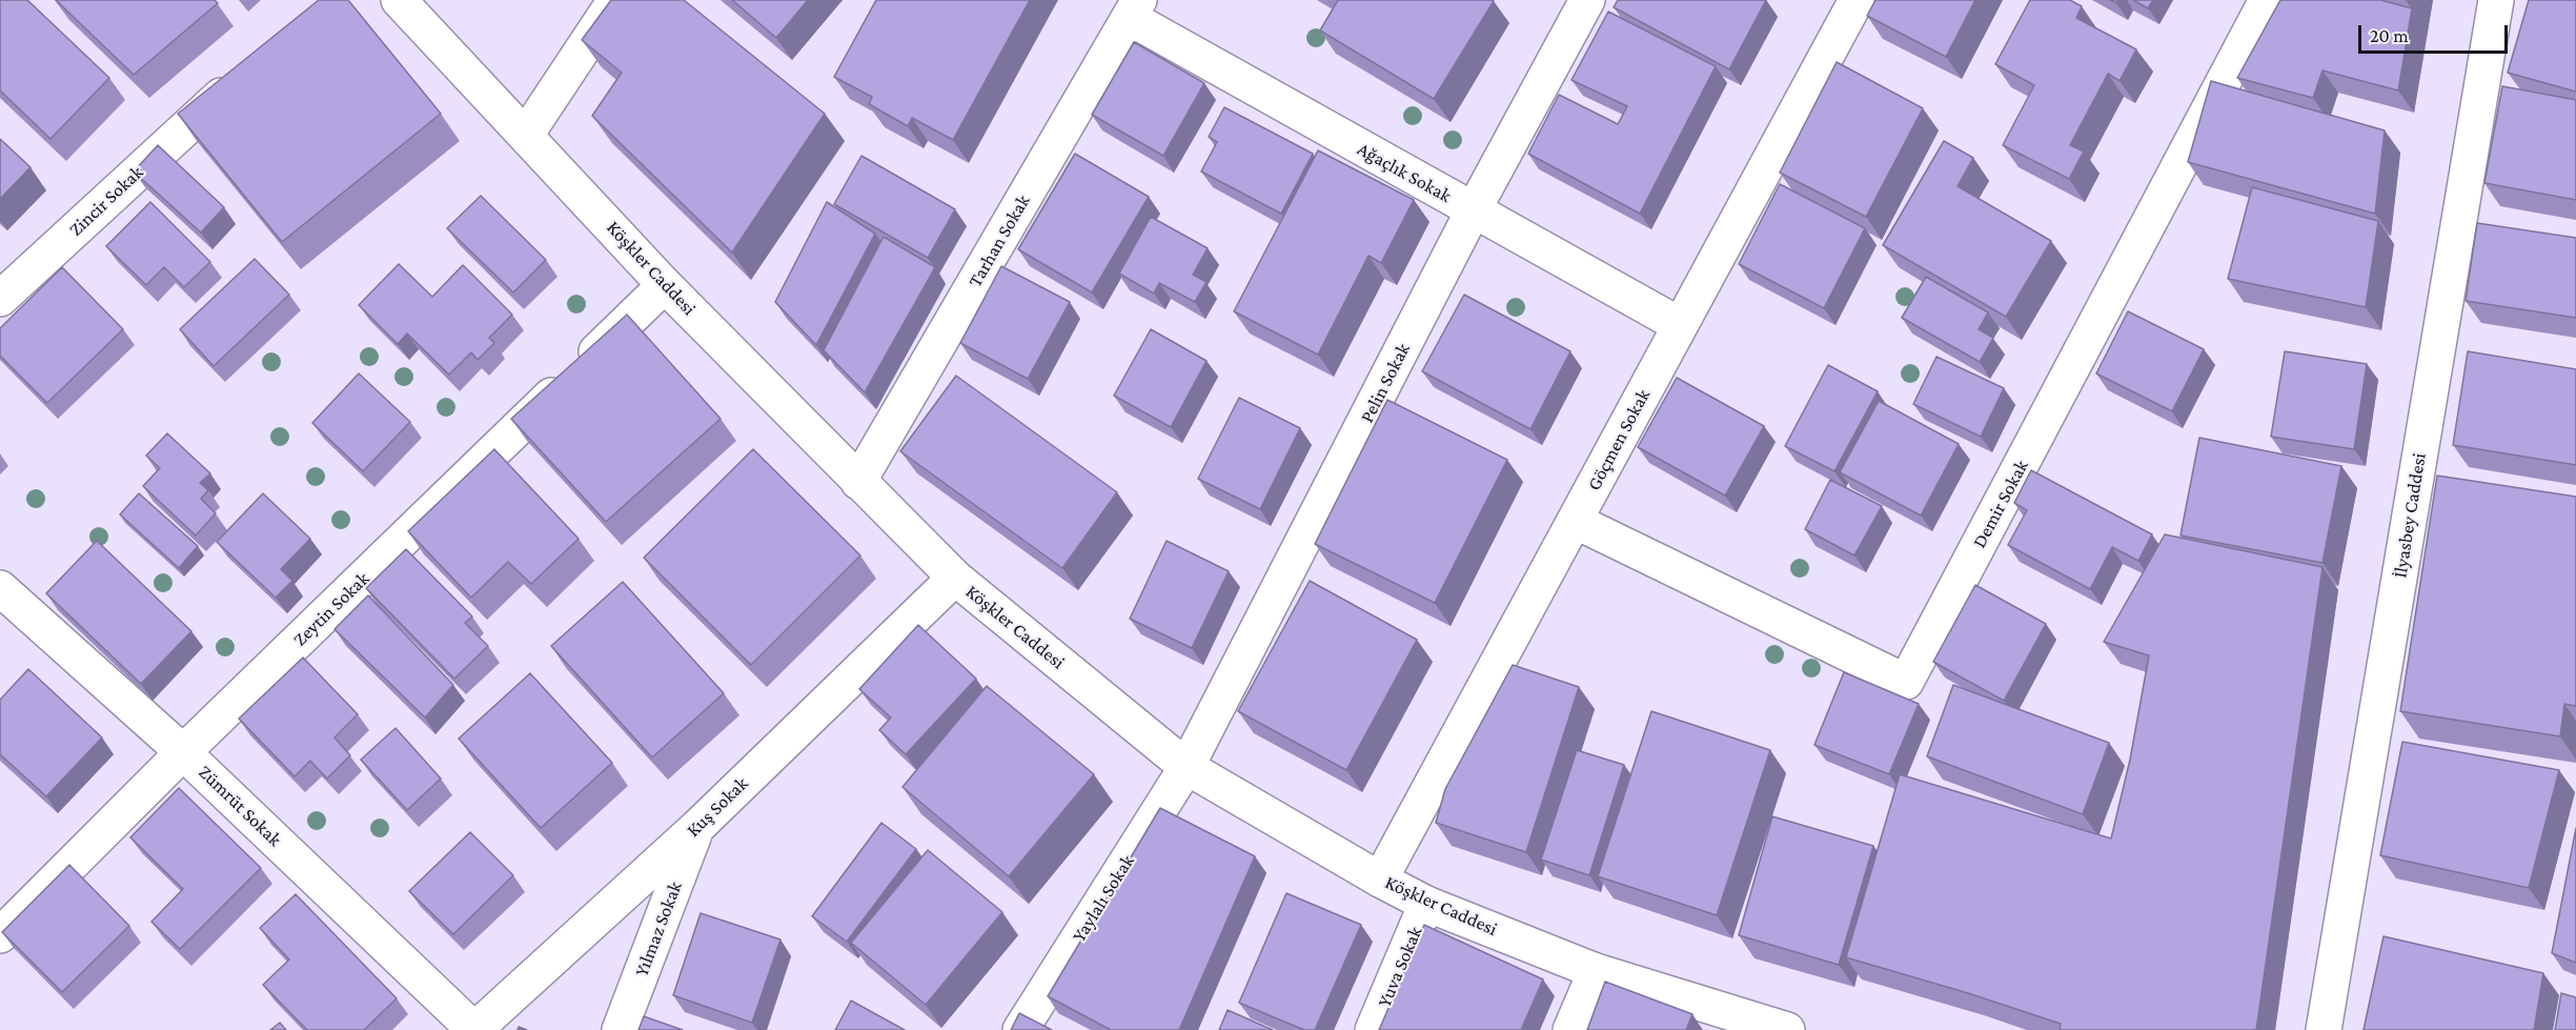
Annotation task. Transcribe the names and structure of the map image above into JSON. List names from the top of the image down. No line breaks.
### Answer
{"streets":{"street":["Ağaçlık Sokak","Zincir Sokak","Tarhan Sokak","Köşkler Caddesi","Pelin Sokak","Göçmen Sokak","Demir Sokak","İlyasbey Caddesi","Zeytin Sokak","Zümrüt Sokak","Kuş Sokak","Yaylalı Sokak","Yılmaz Sokak","Yuva Sokak"]},"crossings":[["Ağaçlık Sokak","Tarhan Sokak"],["Ağaçlık Sokak","Pelin Sokak"],["Ağaçlık Sokak","Göçmen Sokak"],["Tarhan Sokak","Köşkler Caddesi"],["Köşkler Caddesi","Pelin Sokak"],["Köşkler Caddesi","Göçmen Sokak"],["Köşkler Caddesi","Zeytin Sokak"],["Köşkler Caddesi","Kuş Sokak"],["Köşkler Caddesi","Yaylalı Sokak"],["Köşkler Caddesi","Yuva Sokak"],["Pelin Sokak","Yaylalı Sokak"],["Göçmen Sokak","Demir Sokak"],["Zeytin Sokak","Zümrüt Sokak"],["Zümrüt Sokak","Kuş Sokak"],["Kuş Sokak","Yılmaz Sokak"]],"scale_bar":"20 m"}
